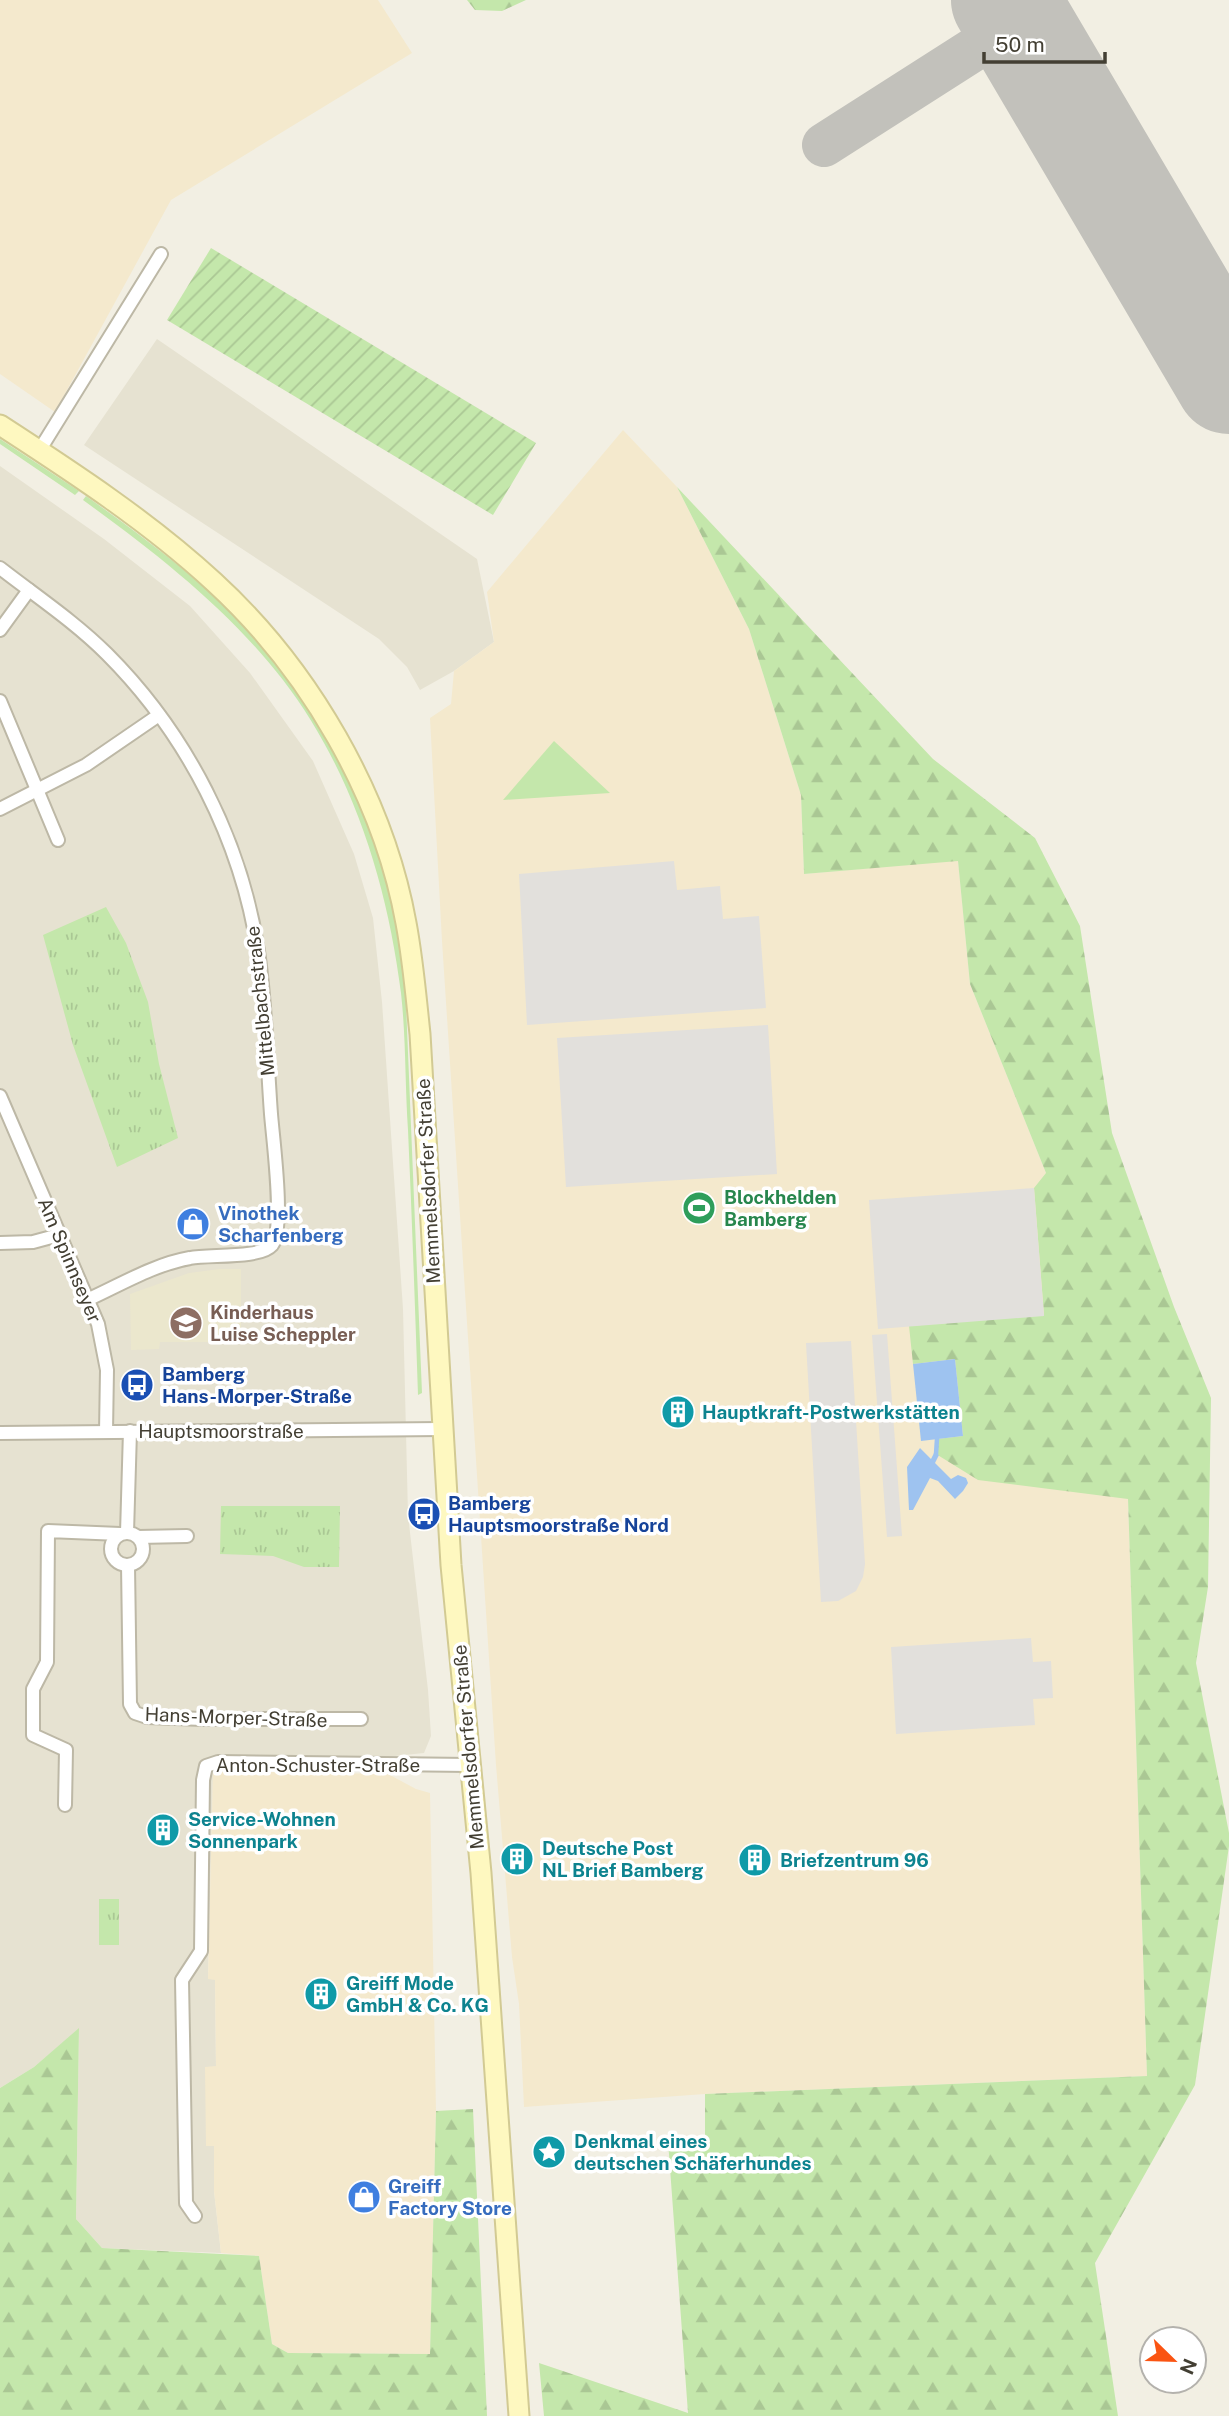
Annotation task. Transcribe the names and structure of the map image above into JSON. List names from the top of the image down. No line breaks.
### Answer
{"streets":{"main road":["Memmelsdorfer Straße"],"street":["Mittelbachstraße","Am Spinnseyer","Hauptsmoorstraße","Hans-Morper-Straße","Anton-Schuster-Straße"]},"crossings":[["Mittelbachstraße","Am Spinnseyer"],["Memmelsdorfer Straße","Hauptsmoorstraße"],["Memmelsdorfer Straße","Anton-Schuster-Straße"],["Am Spinnseyer","Hauptsmoorstraße"],["Hauptsmoorstraße","Hans-Morper-Straße"]],"places":{"sports":["Blockhelden Bamberg"],"shop":["Vinothek Scharfenberg","Greiff Factory Store"],"school or university":["Kinderhaus Luise Scheppler"],"bus stop":["Bamberg Hans-Morper-Straße","Bamberg Hauptsmoorstraße Nord"],"building":["Hauptkraft-Postwerkstätten","Service-Wohnen Sonnenpark","Deutsche Post NL Brief Bamberg","Briefzentrum 96","Greiff Mode GmbH & Co. KG"],"place":["Denkmal eines deutschen Schäferhundes"]},"scale_bar":"50 m","north":"bottom right"}
